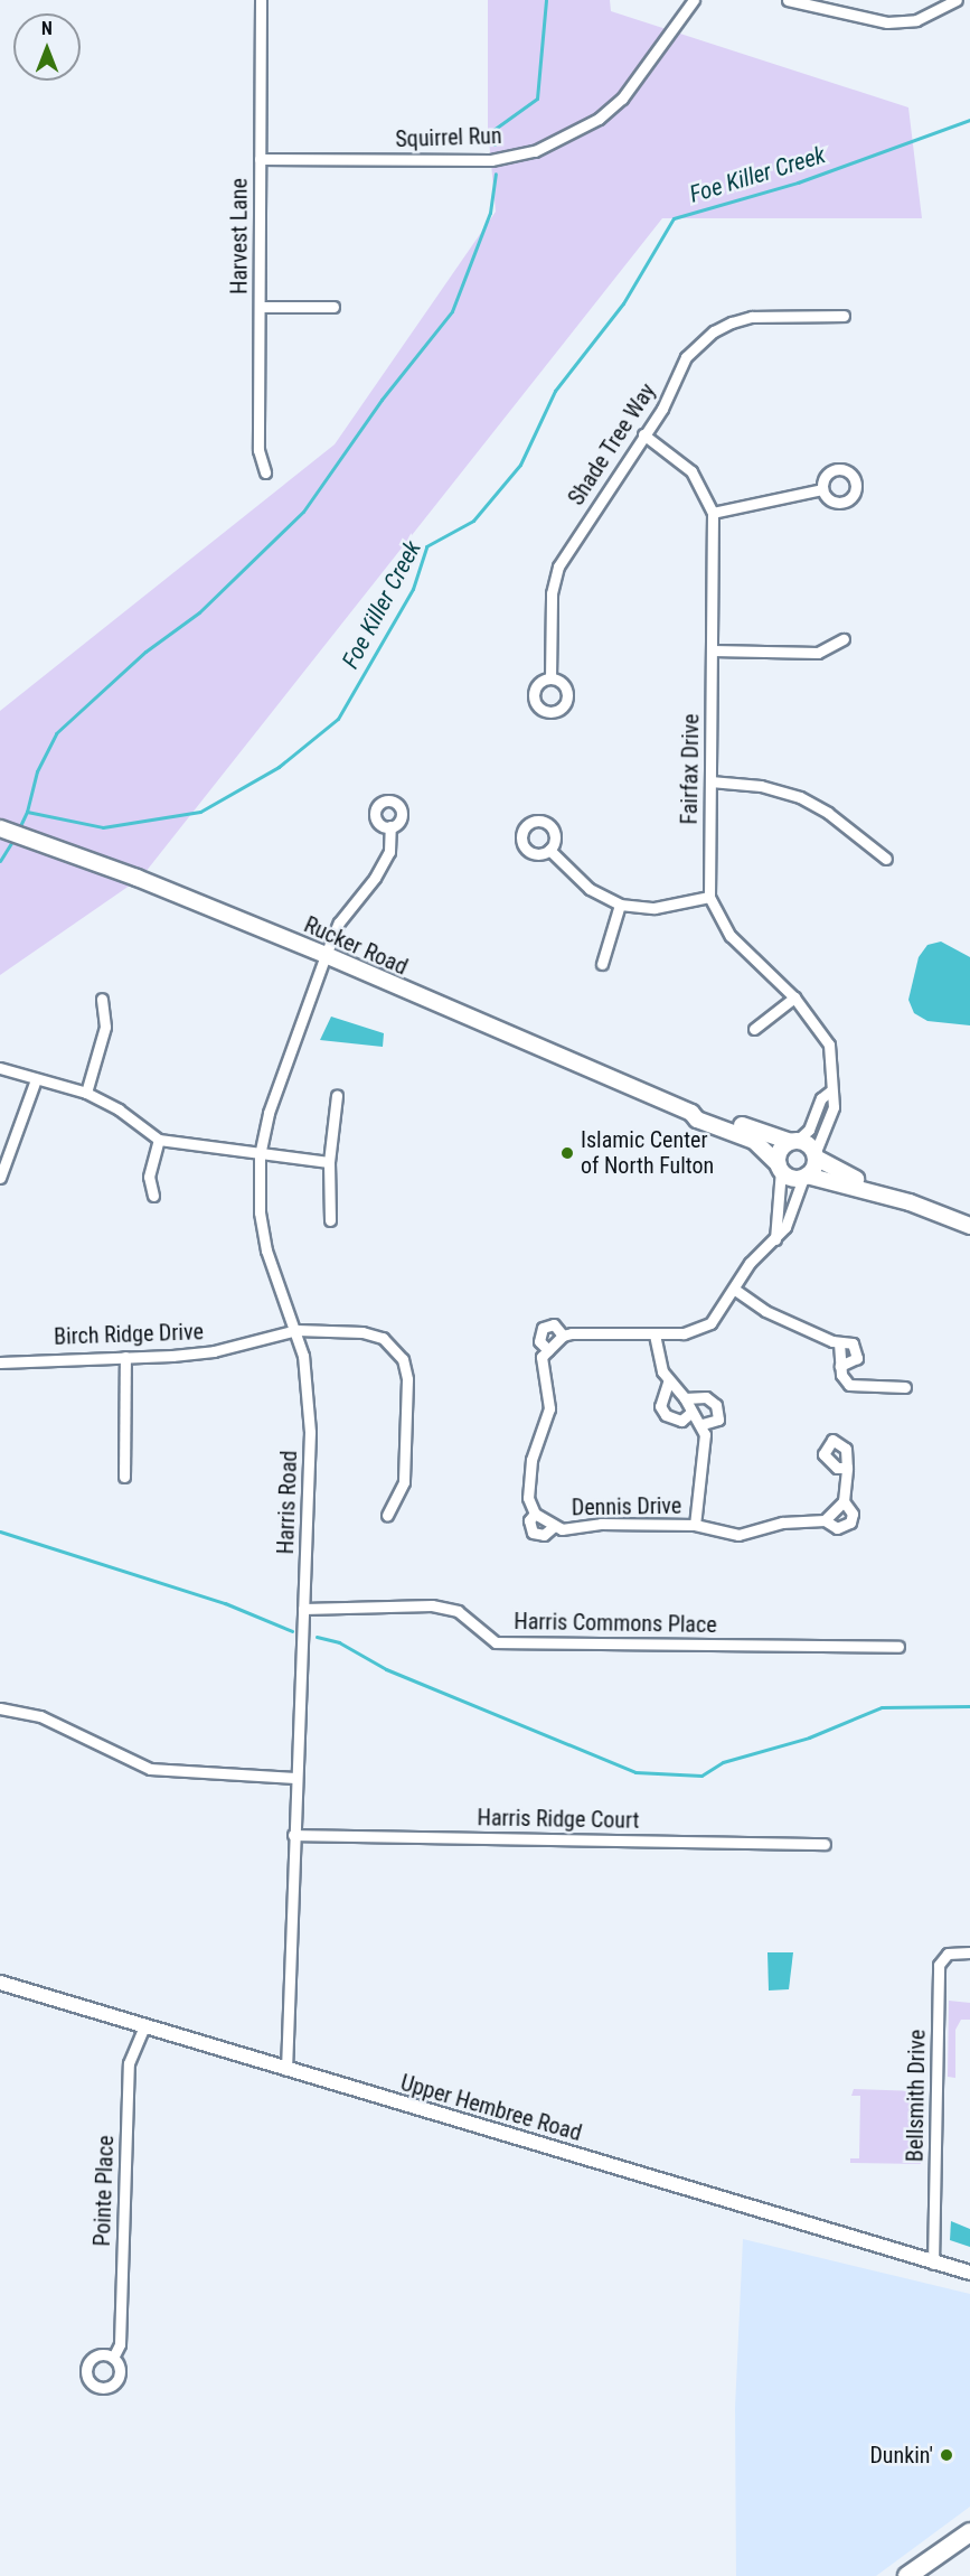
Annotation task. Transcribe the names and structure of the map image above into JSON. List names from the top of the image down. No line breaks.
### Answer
{"streets":{"main road":["Rucker Road"],"street":["Squirrel Run","Harvest Lane","Shade Tree Way","Fairfax Drive","Birch Ridge Drive","Harris Road","Dennis Drive","Harris Commons Place","Harris Ridge Court","Bellsmith Drive","Upper Hembree Road","Pointe Place"]},"crossings":[["Squirrel Run","Harvest Lane"],["Shade Tree Way","Fairfax Drive"],["Fairfax Drive","Rucker Road"],["Rucker Road","Harris Road"],["Birch Ridge Drive","Harris Road"],["Harris Road","Harris Commons Place"],["Harris Road","Harris Ridge Court"],["Harris Road","Upper Hembree Road"],["Bellsmith Drive","Upper Hembree Road"],["Upper Hembree Road","Pointe Place"]],"water":["Foe Killer Creek"],"places":["Islamic Center of North Fulton","Dunkin'"],"north":"top"}
